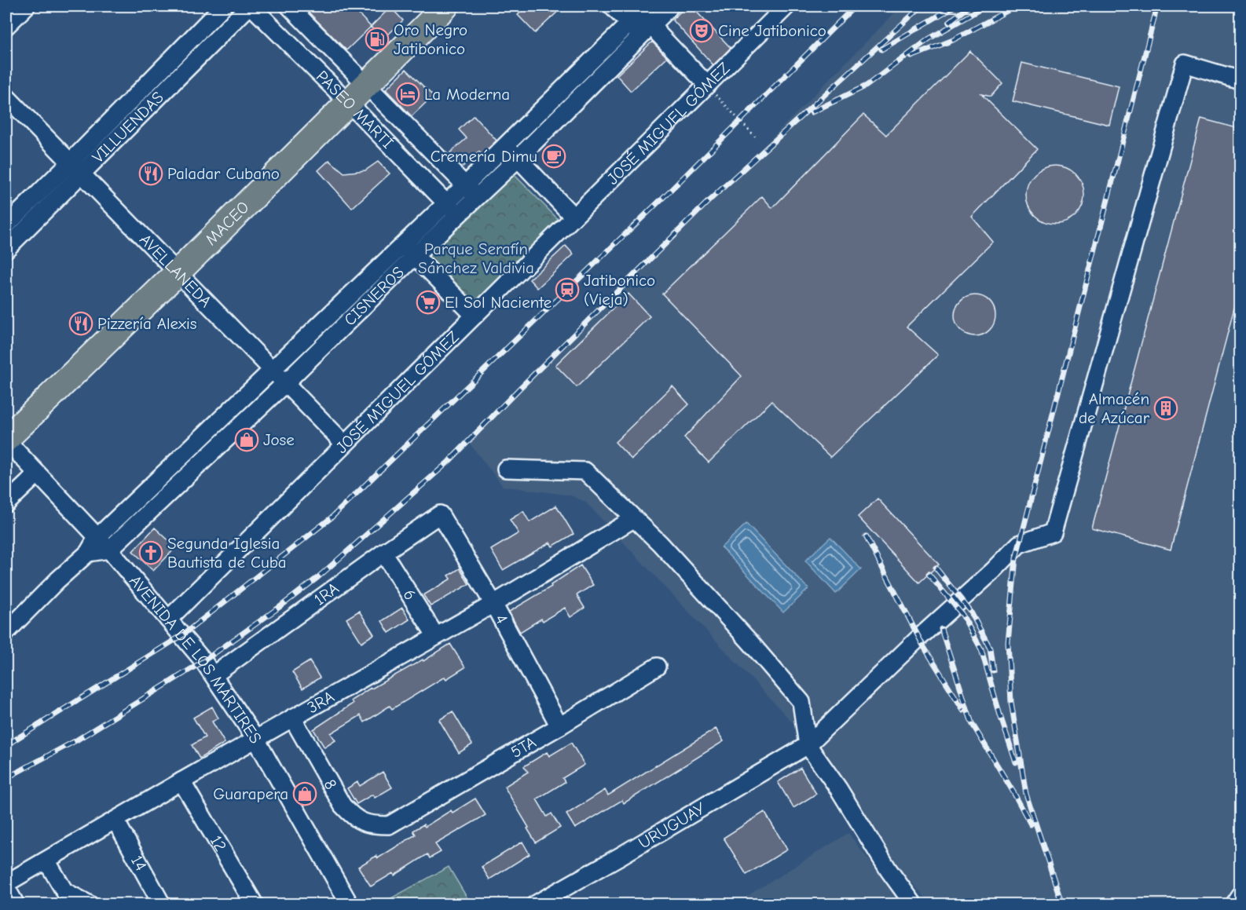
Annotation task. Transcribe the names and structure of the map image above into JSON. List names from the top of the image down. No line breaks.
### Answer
{"streets":{"highway":["MACEO"],"street":["PASEO MARTÍ","JOSÉ MIGUEL GÓMEZ","VILLUENDAS","AVELLANEDA","CISNEROS","1RA","6","4","AVENIDA DE LOS MÁRTIRES","3RA","5TA","8","URUGUAY","12","14"]},"crossings":[["PASEO MARTÍ","VILLUENDAS"],["PASEO MARTÍ","MACEO"],["PASEO MARTÍ","CISNEROS"],["JOSÉ MIGUEL GÓMEZ","AVELLANEDA"],["JOSÉ MIGUEL GÓMEZ","AVENIDA DE LOS MÁRTIRES"],["VILLUENDAS","AVELLANEDA"],["MACEO","AVELLANEDA"],["MACEO","AVENIDA DE LOS MÁRTIRES"],["AVELLANEDA","CISNEROS"],["CISNEROS","AVENIDA DE LOS MÁRTIRES"],["1RA","6"],["1RA","4"],["1RA","AVENIDA DE LOS MÁRTIRES"],["6","3RA"],["4","3RA"],["4","5TA"],["AVENIDA DE LOS MÁRTIRES","3RA"],["3RA","8"],["3RA","12"],["3RA","14"],["5TA","8"]],"parks":["Parque Serafín Sánchez Valdivia"],"places":{"theatre":["Cine Jatibonico"],"fuel station":["Oro Negro Jatibonico"],"hotel":["La Moderna"],"cafe":["Cremería Dimu"],"restaurant":["Paladar Cubano","Pizzería Alexis"],"station":["Jatibonico (Vieja)"],"supermarket":["El Sol Naciente"],"building":["Almacén de Azúcar"],"shop":["Jose","Guarapera"],"church":["Segunda Iglesia Bautista de Cuba"]}}
